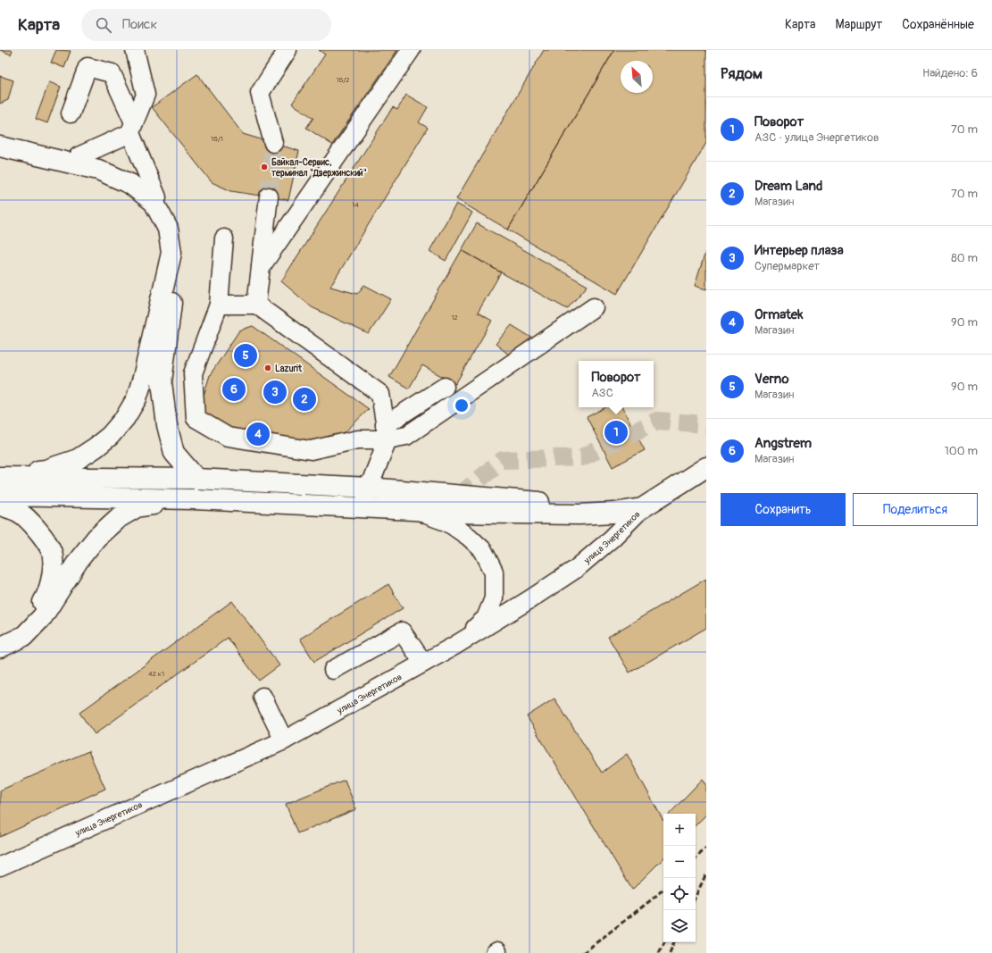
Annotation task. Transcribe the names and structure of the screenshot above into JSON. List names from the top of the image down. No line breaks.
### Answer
{"streets":{"main road":["улица Энергетиков"]},"places":["Байкал-Сервис, терминал \"Дзержинский\"","Lazurit"],"house_numbers":["16/2","16/1","14","12","42 к1"],"north":"top left","page":{"header":"Карта","search":"Поиск","nav":["Карта","Маршрут","Сохранённые"],"heading":["Рядом","Найдено: 6"],"list":[{"mark":"1","name":"Поворот","note":"АЗС · улица Энергетиков","value":"70 m"},{"mark":"2","name":"Dream Land","note":"Магазин","value":"70 m"},{"mark":"3","name":"Интерьер плаза","note":"Супермаркет","value":"80 m"},{"mark":"4","name":"Ormatek","note":"Магазин","value":"90 m"},{"mark":"5","name":"Verno","note":"Магазин","value":"90 m"},{"mark":"6","name":"Angstrem","note":"Магазин","value":"100 m"}],"pins":["5","6","3","2","1","4"],"popup":["Поворот","АЗС"],"buttons":["Сохранить","Поделиться"],"map_buttons":["+","−"]}}
